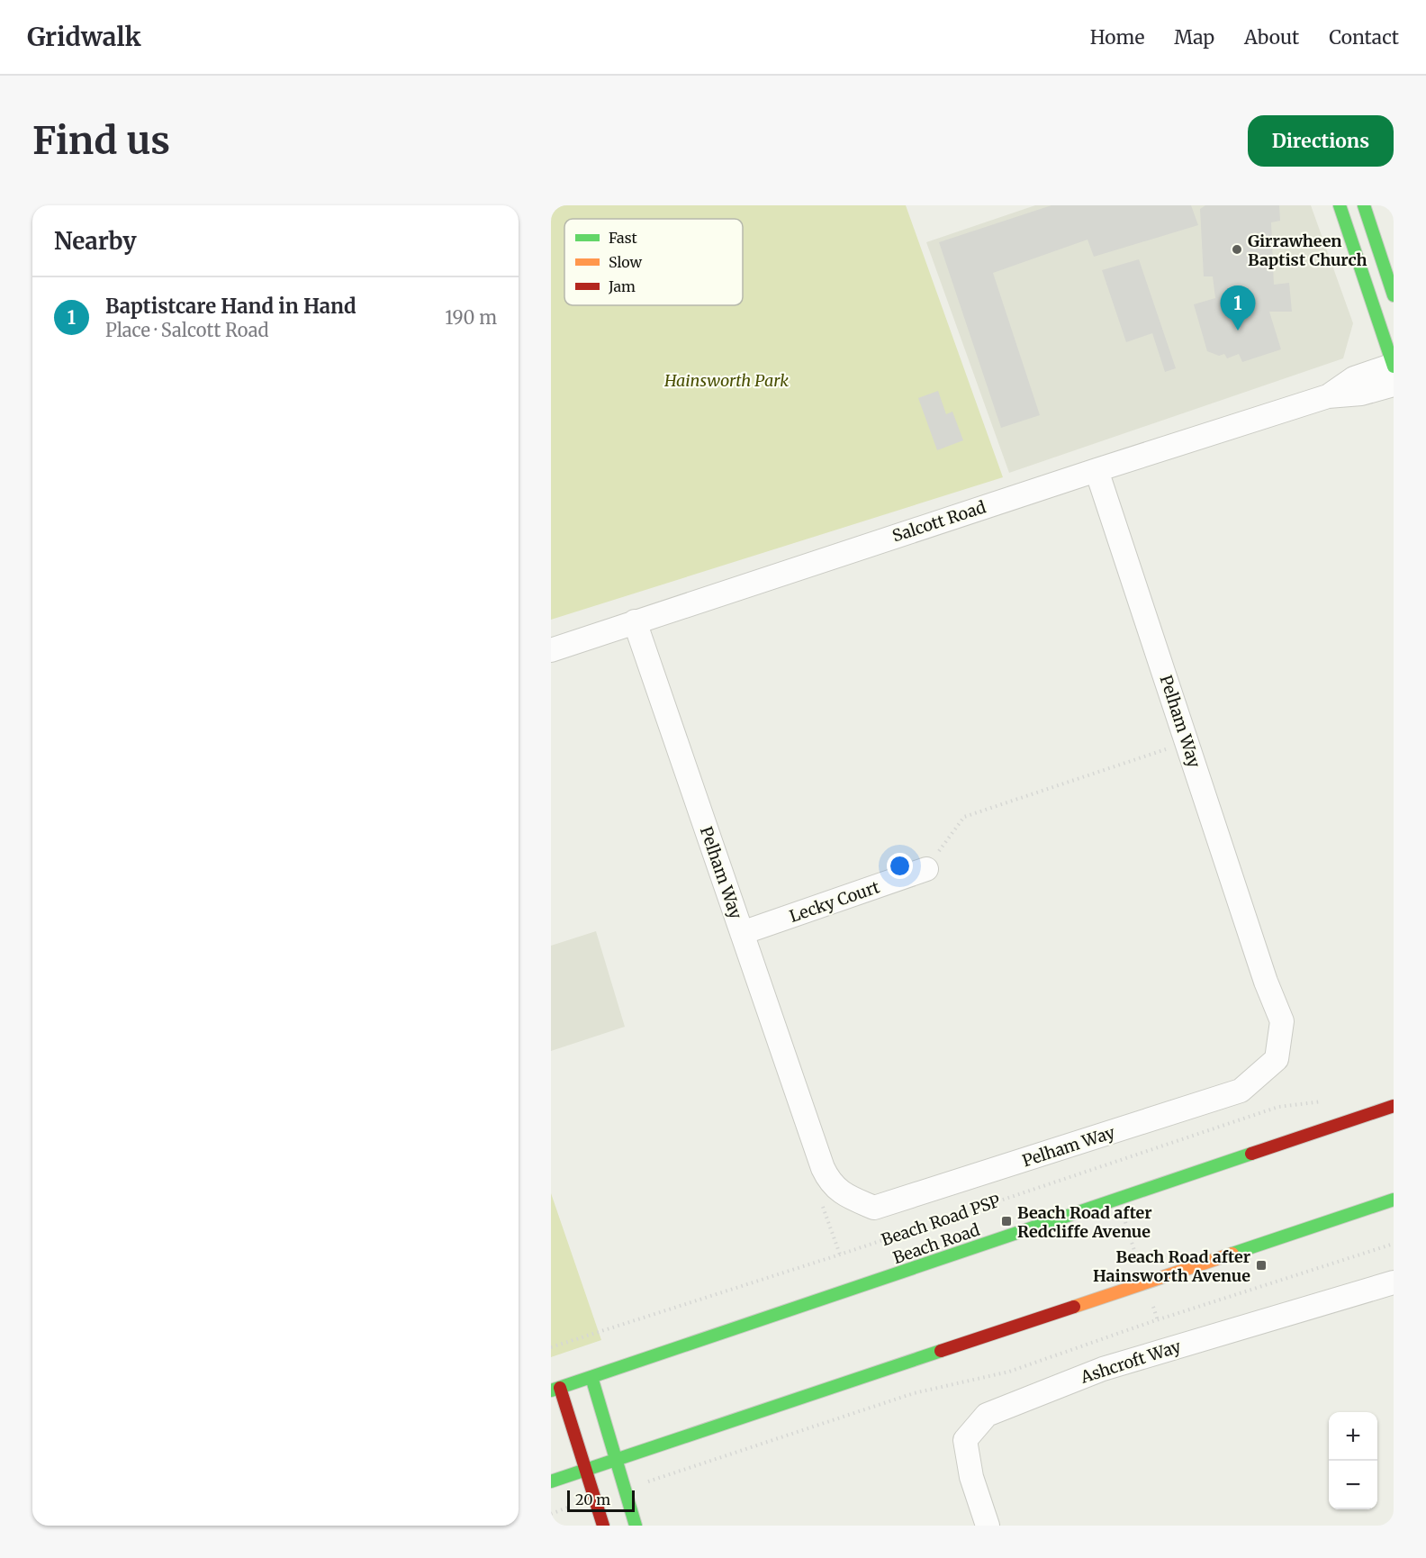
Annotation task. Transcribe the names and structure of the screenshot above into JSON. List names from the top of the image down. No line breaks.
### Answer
{"streets":{"main road":["Beach Road"],"street":["Salcott Road","Pelham Way","Lecky Court","Ashcroft Way"],"path":["Beach Road PSP"]},"crossings":[["Salcott Road","Pelham Way"],["Pelham Way","Lecky Court"]],"parks":["Hainsworth Park"],"places":{"other":["Girrawheen Baptist Church"],"transit":["Beach Road after Redcliffe Avenue","Beach Road after Hainsworth Avenue"]},"legend":["Fast","Slow","Jam"],"scale_bar":"20 m","page":{"header":"Gridwalk","nav":["Home","Map","About","Contact"],"buttons":"Directions","title":"Find us","heading":"Nearby","list":[{"mark":"1","name":"Baptistcare Hand in Hand","note":"Place · Salcott Road","value":"190 m"}],"pins":"1","map_buttons":["+","−"],"scale":"20 m"}}
